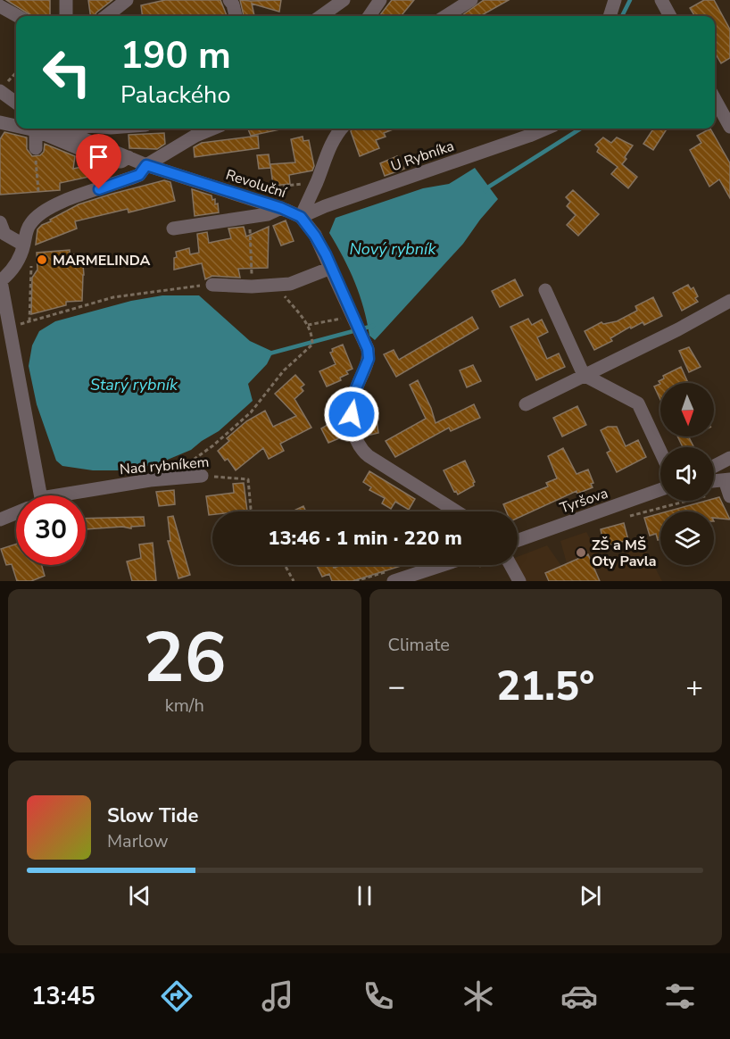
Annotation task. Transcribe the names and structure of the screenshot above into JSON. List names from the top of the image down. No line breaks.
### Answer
{"streets":{"street":["U Rybníka","Revoluční","Nad rybníkem","Tyršova"]},"crossings":[["U Rybníka","Revoluční"]],"water":["Nový rybník","Starý rybník"],"places":["MARMELINDA","ZŠ a MŠ Oty Pavla"],"north":"bottom","page":{"turn":["190 m","Palackého"],"limit":"30","trip":"13:46 · 1 min · 220 m","tile":[["26","km/h"],"Climate"],"heat":["−","21.5°","+"],"song":["Slow Tide","Marlow"],"tabs":"13:45"}}
